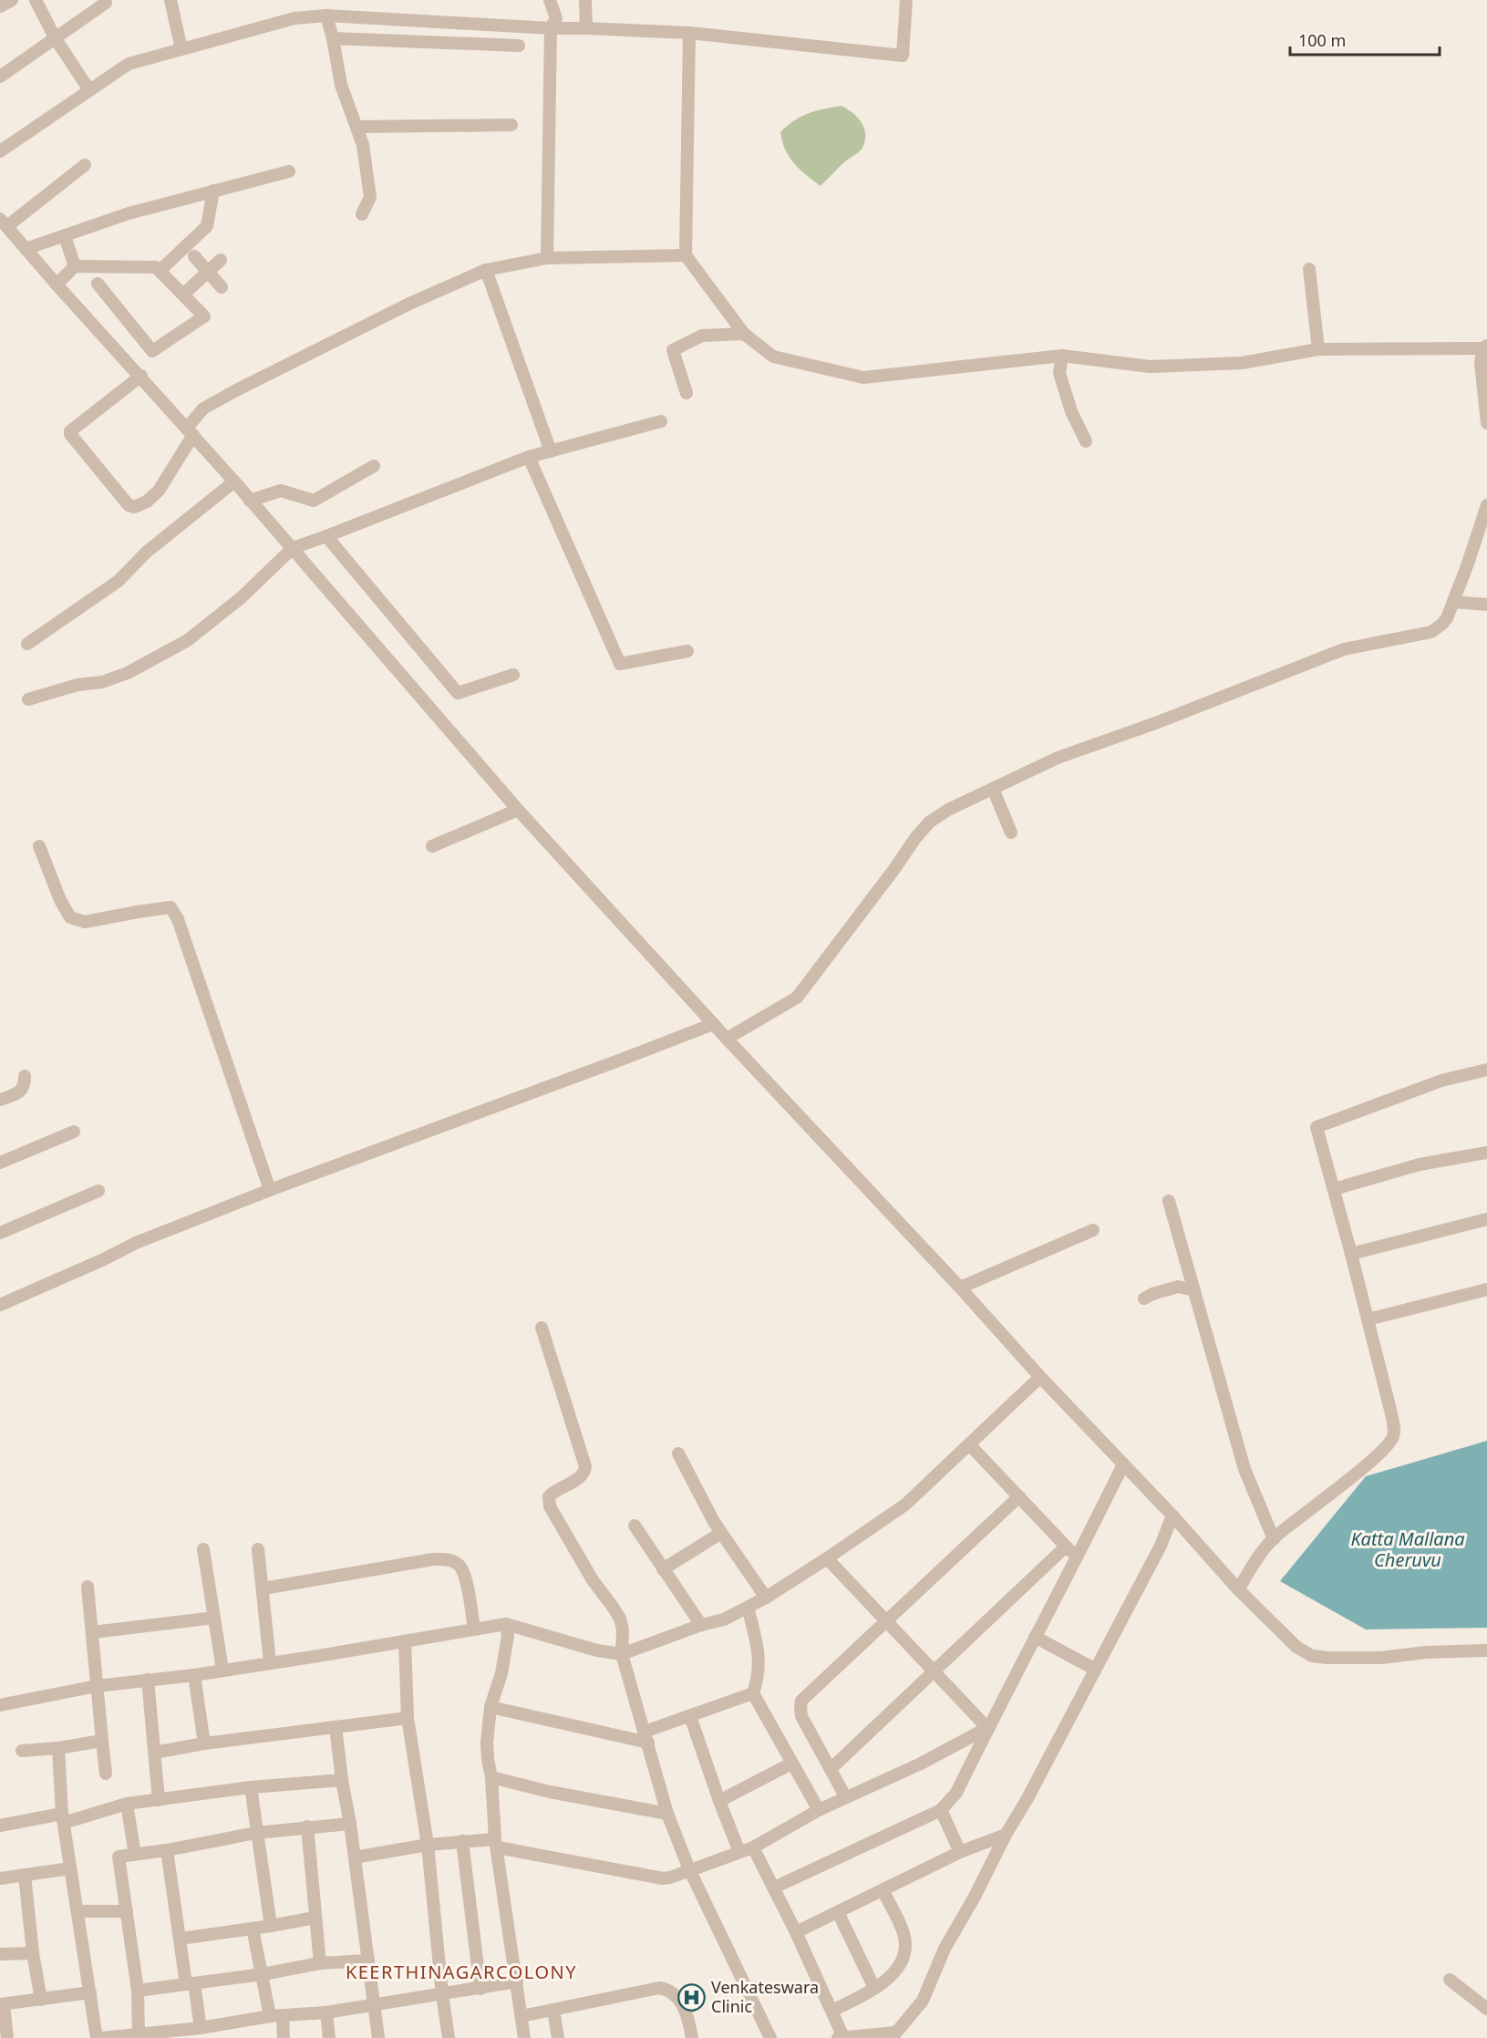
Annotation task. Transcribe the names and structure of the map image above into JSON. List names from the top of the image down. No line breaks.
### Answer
{"districts":["KEERTHINAGARCOLONY"],"water":["Katta Mallana Cheruvu"],"places":{"hospital":["Venkateswara Clinic"]},"scale_bar":"100 m"}
